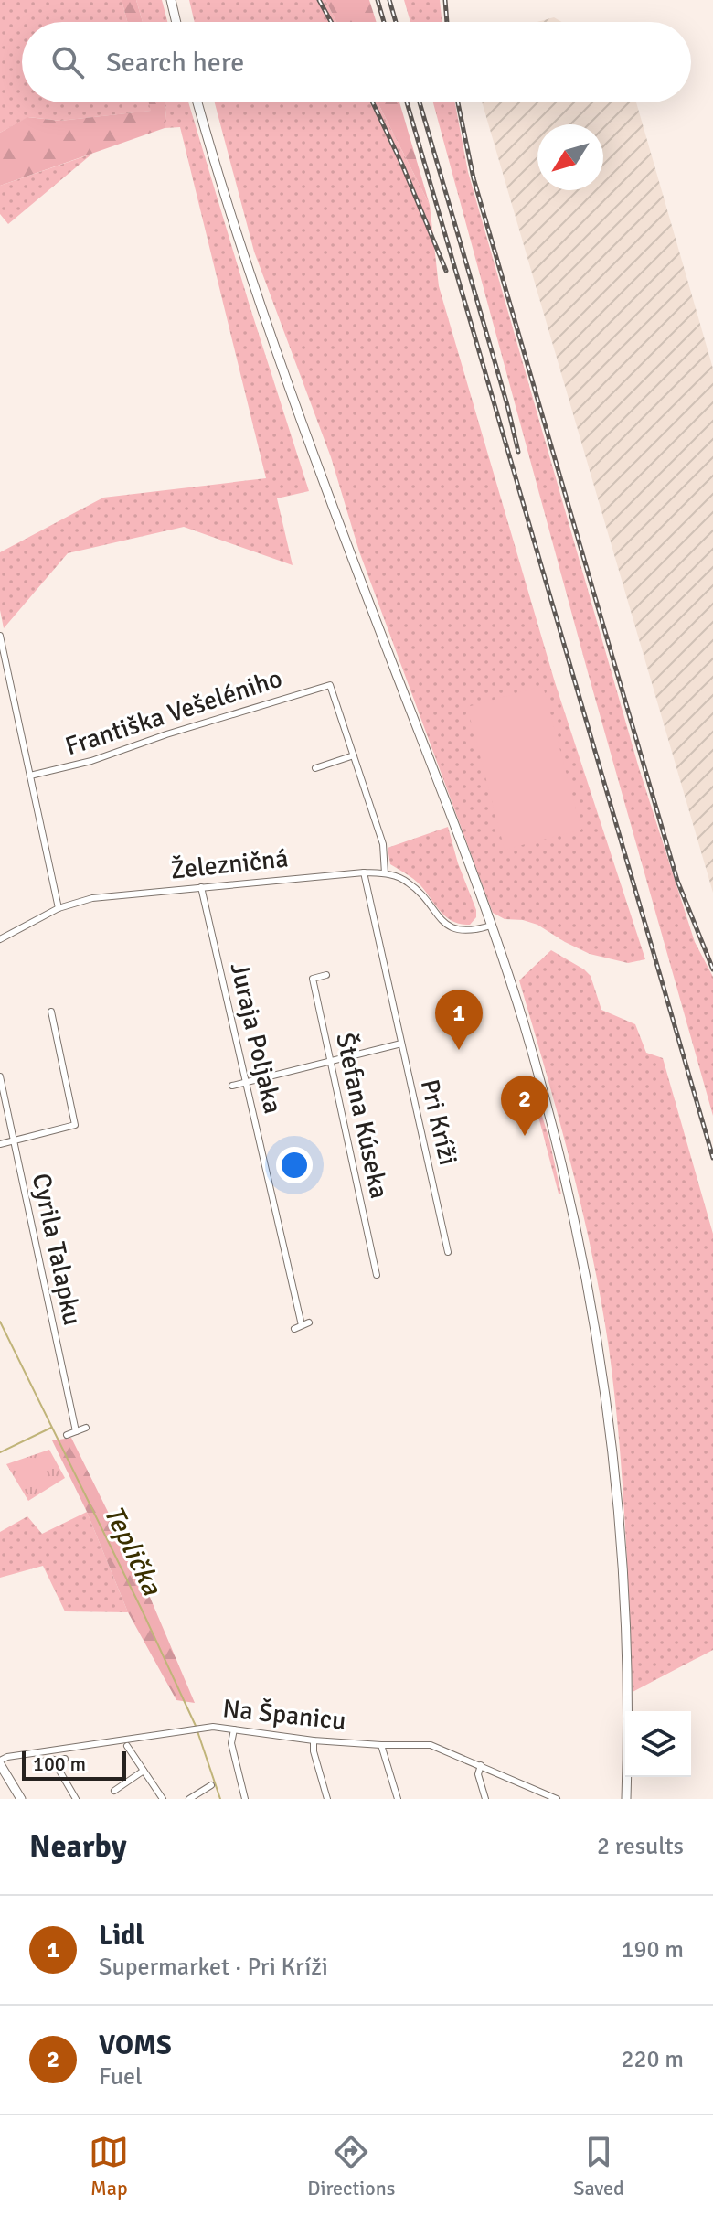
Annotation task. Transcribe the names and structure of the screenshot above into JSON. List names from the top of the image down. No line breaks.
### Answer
{"streets":{"street":["Františka Vešeléniho","Železničná","Juraja Poljaka","Štefana Kúseka","Pri Kríži","Cyrila Talapku","Na Španicu"]},"crossings":[["Železničná","Juraja Poljaka"],["Železničná","Pri Kríži"]],"water":["Teplička"],"scale_bar":"100 m","north":"bottom left","page":{"search":"Search here","pins":["1","2"],"scale":"100 m","heading":["Nearby","2 results"],"list":[{"mark":"1","name":"Lidl","note":"Supermarket · Pri Kríži","value":"190 m"},{"mark":"2","name":"VOMS","note":"Fuel","value":"220 m"}],"nav":["Map","Directions","Saved"]}}
